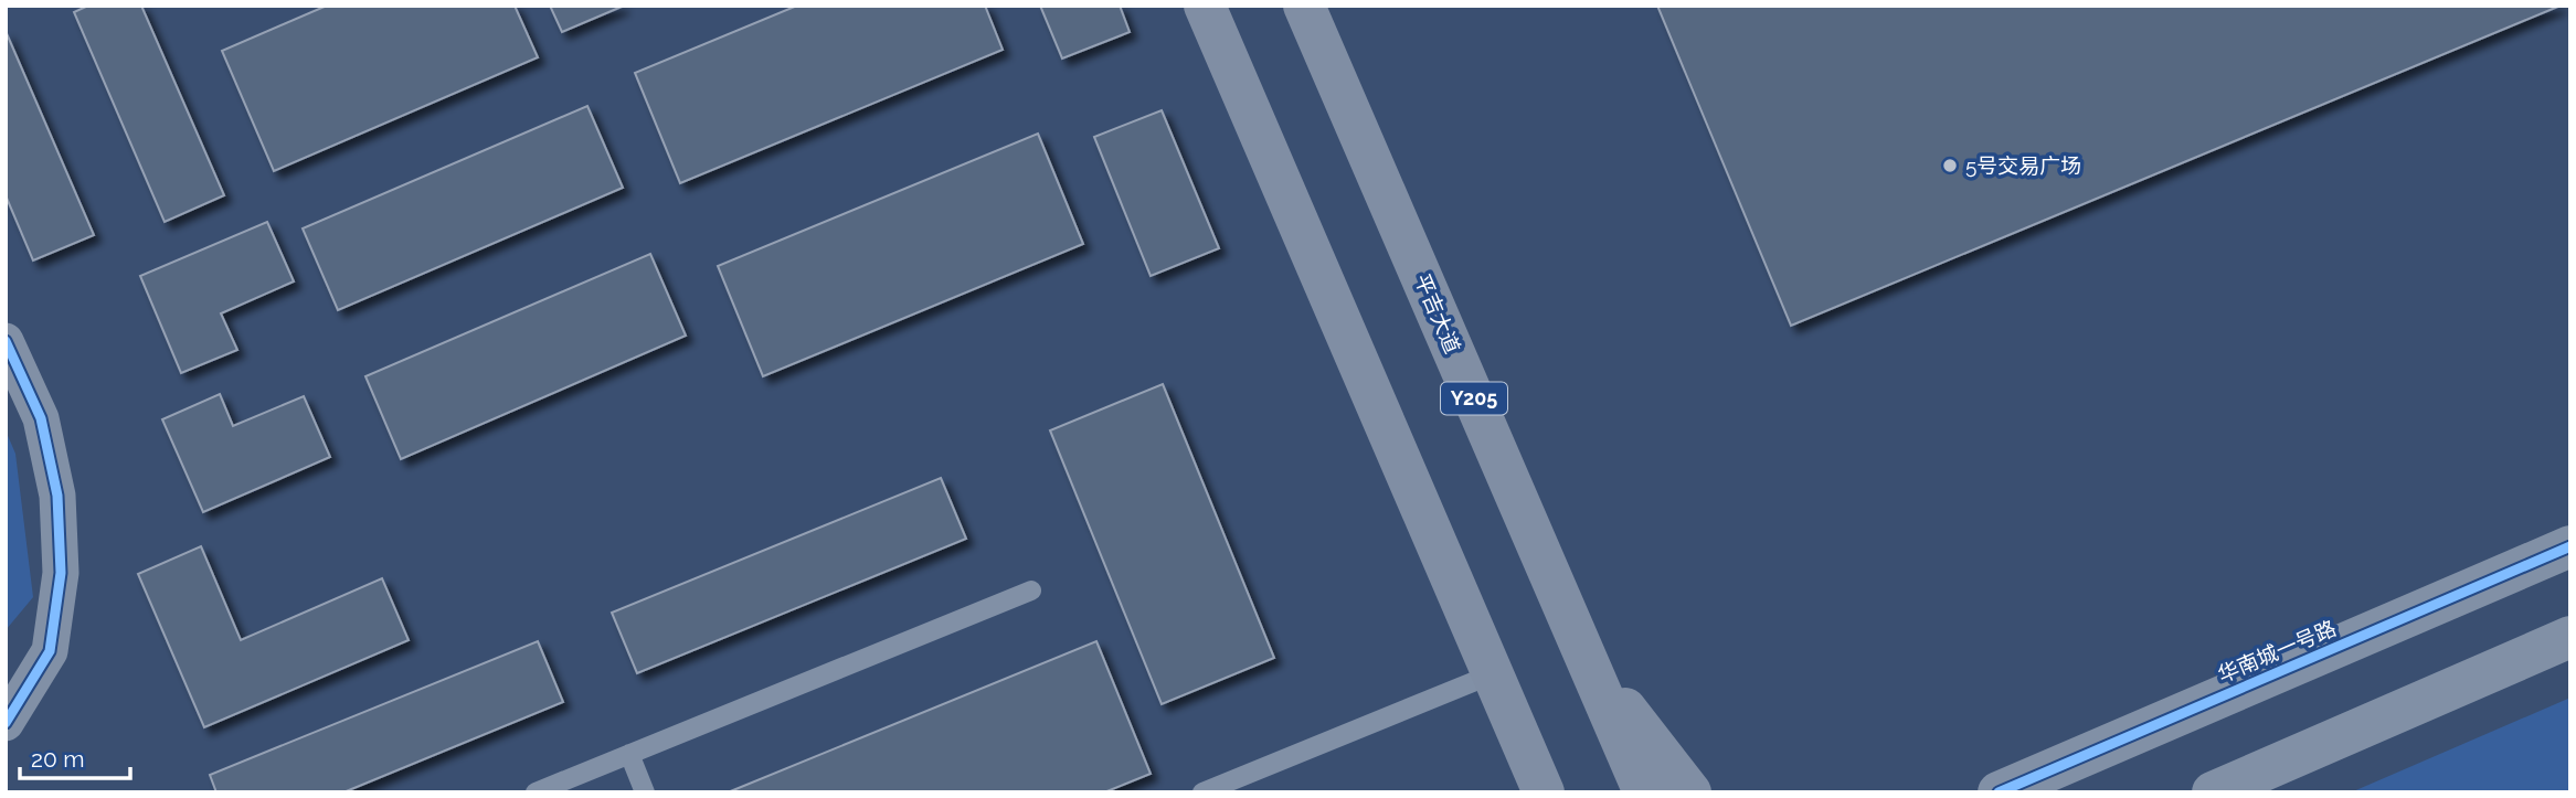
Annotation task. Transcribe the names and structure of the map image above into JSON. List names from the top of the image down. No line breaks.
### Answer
{"streets":{"main road":["平吉大道","Y205"],"street":["华南城一号路"]},"places":["5号交易广场"],"scale_bar":"20 m"}
